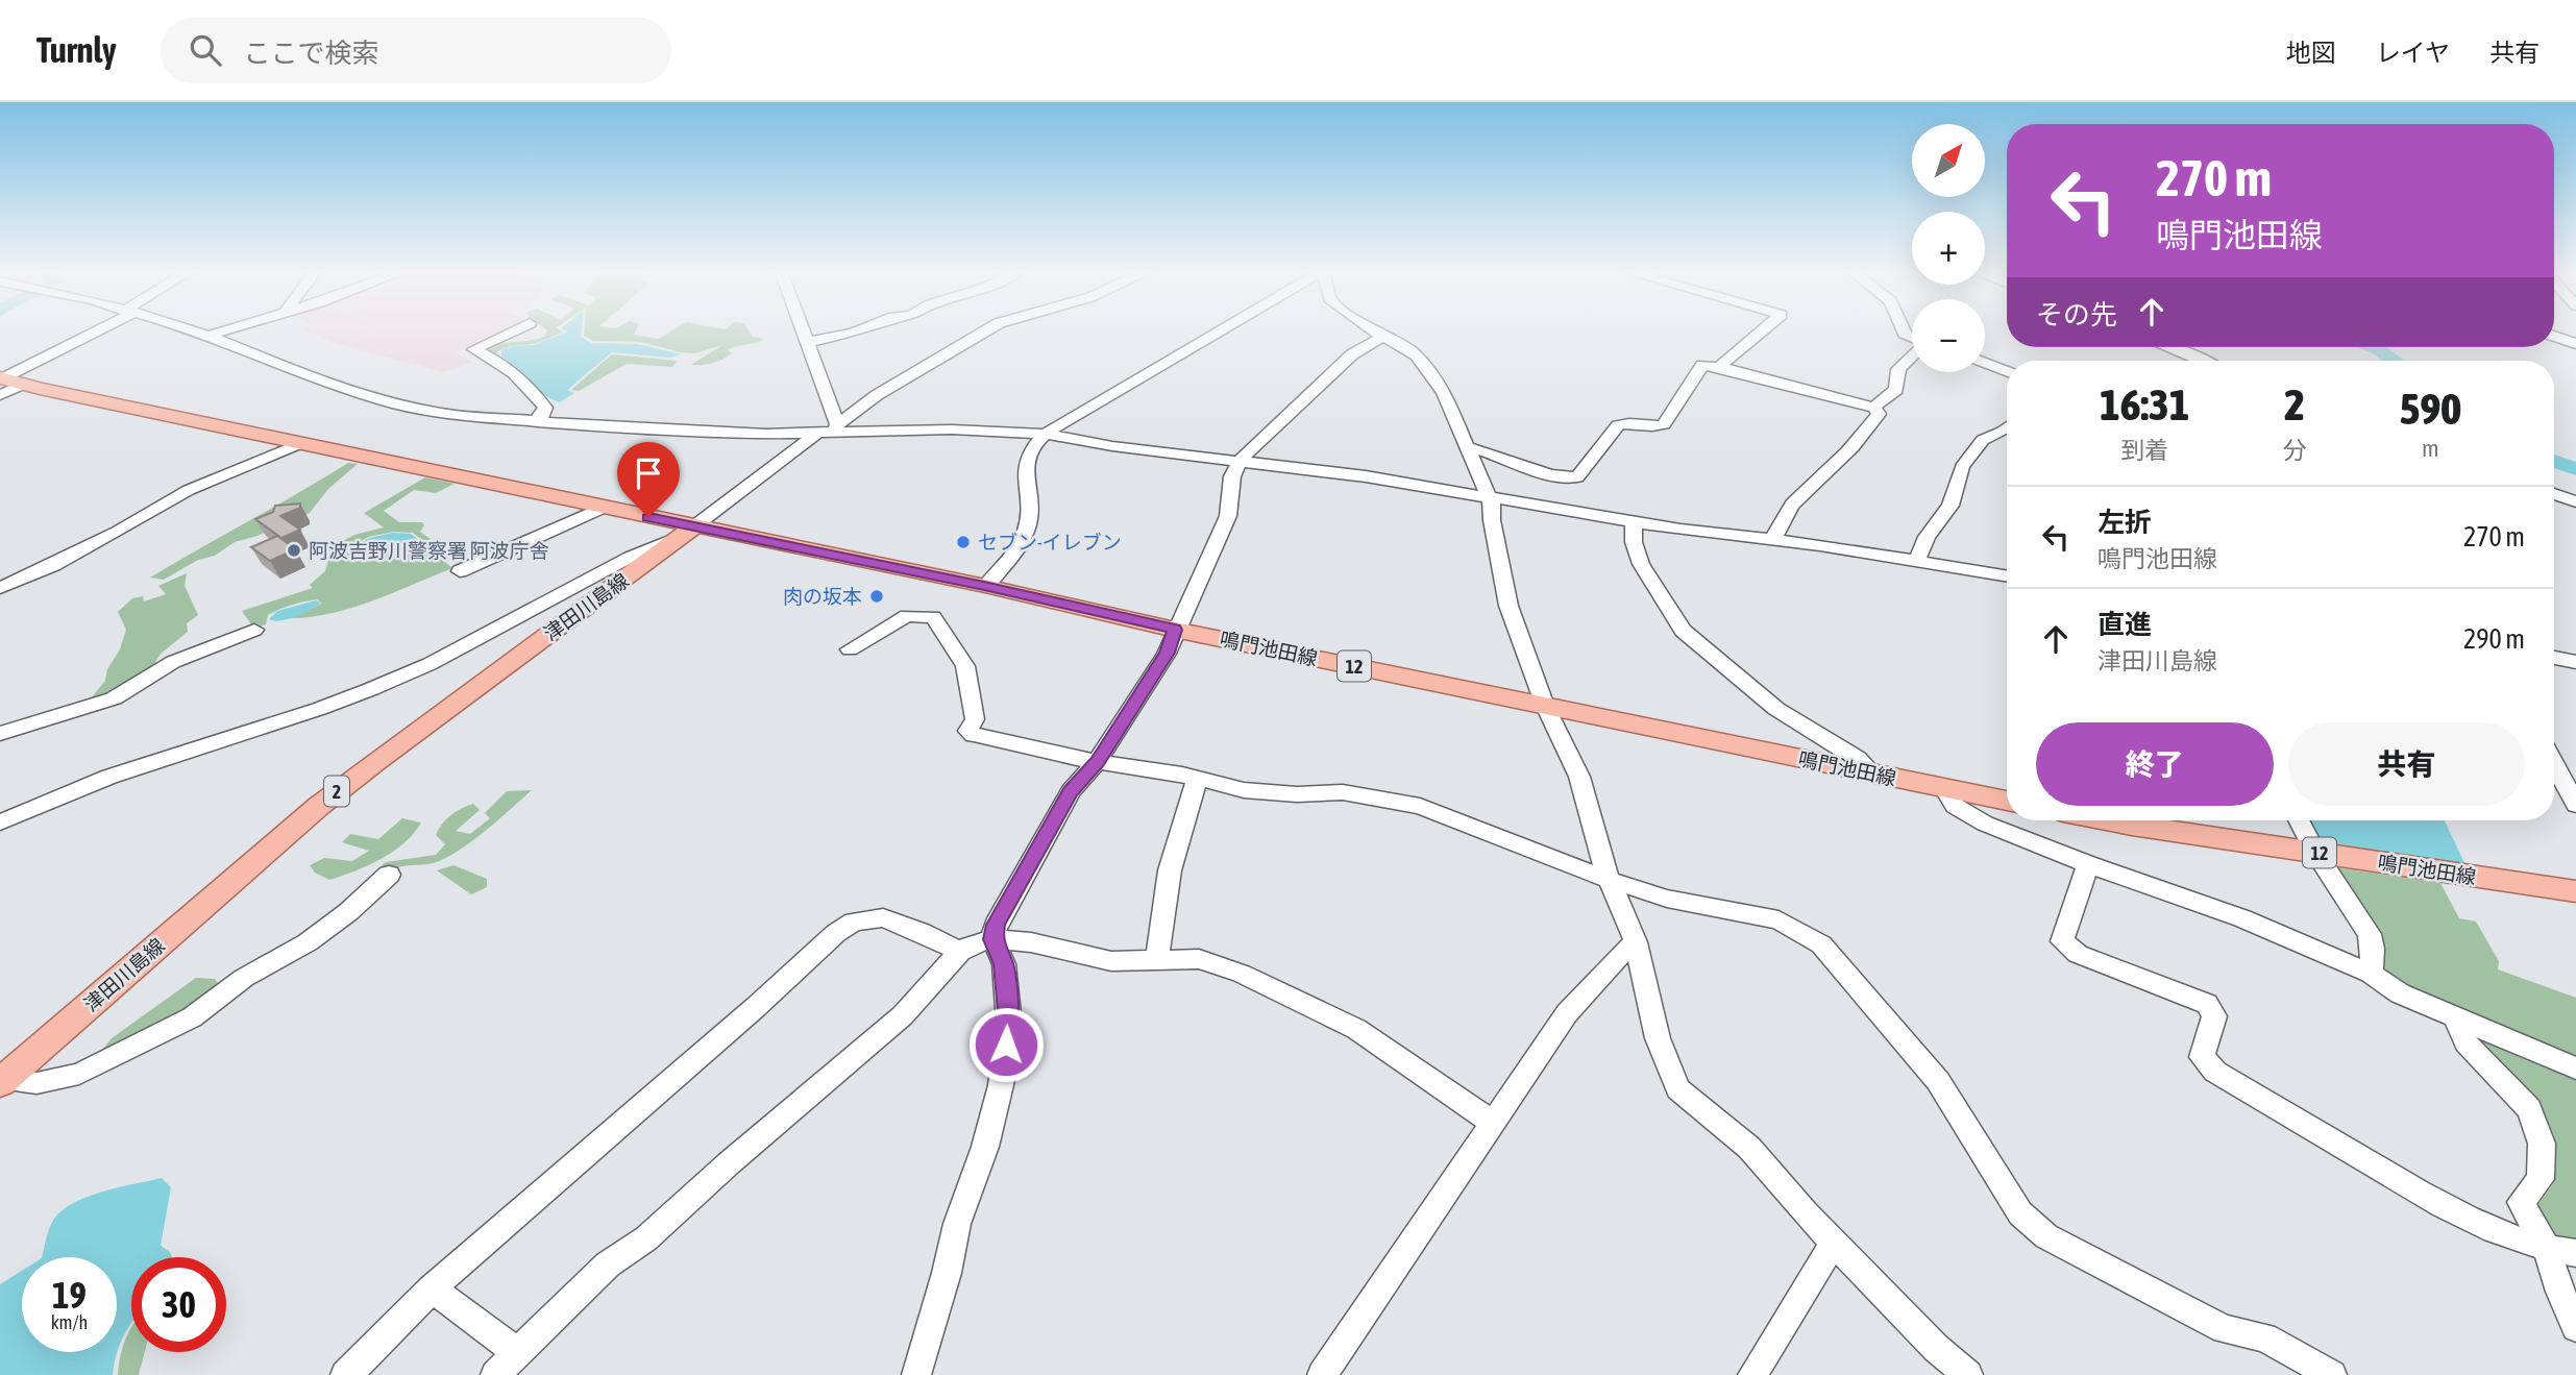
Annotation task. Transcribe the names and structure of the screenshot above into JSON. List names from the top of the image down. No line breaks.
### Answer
{"streets":{"main road":["津田川島線","鳴門池田線","12","2"]},"crossings":[["津田川島線","鳴門池田線"]],"places":["セブン-イレブン","阿波吉野川警察署 阿波庁舎","肉の坂本"],"north":"top right","page":{"header":"Turnly","search":"ここで検索","nav":["地図","レイヤ","共有"],"map_buttons":["+","−"],"turn":["270 m","鳴門池田線"],"then":"その先","eta":["16:31","到着","2","分","590","m"],"list":[{"name":"左折","note":"鳴門池田線","value":"270 m"},{"name":"直進","note":"津田川島線","value":"290 m"}],"buttons":["終了","共有"],"speed":"19 km/h","limit":"30"}}
